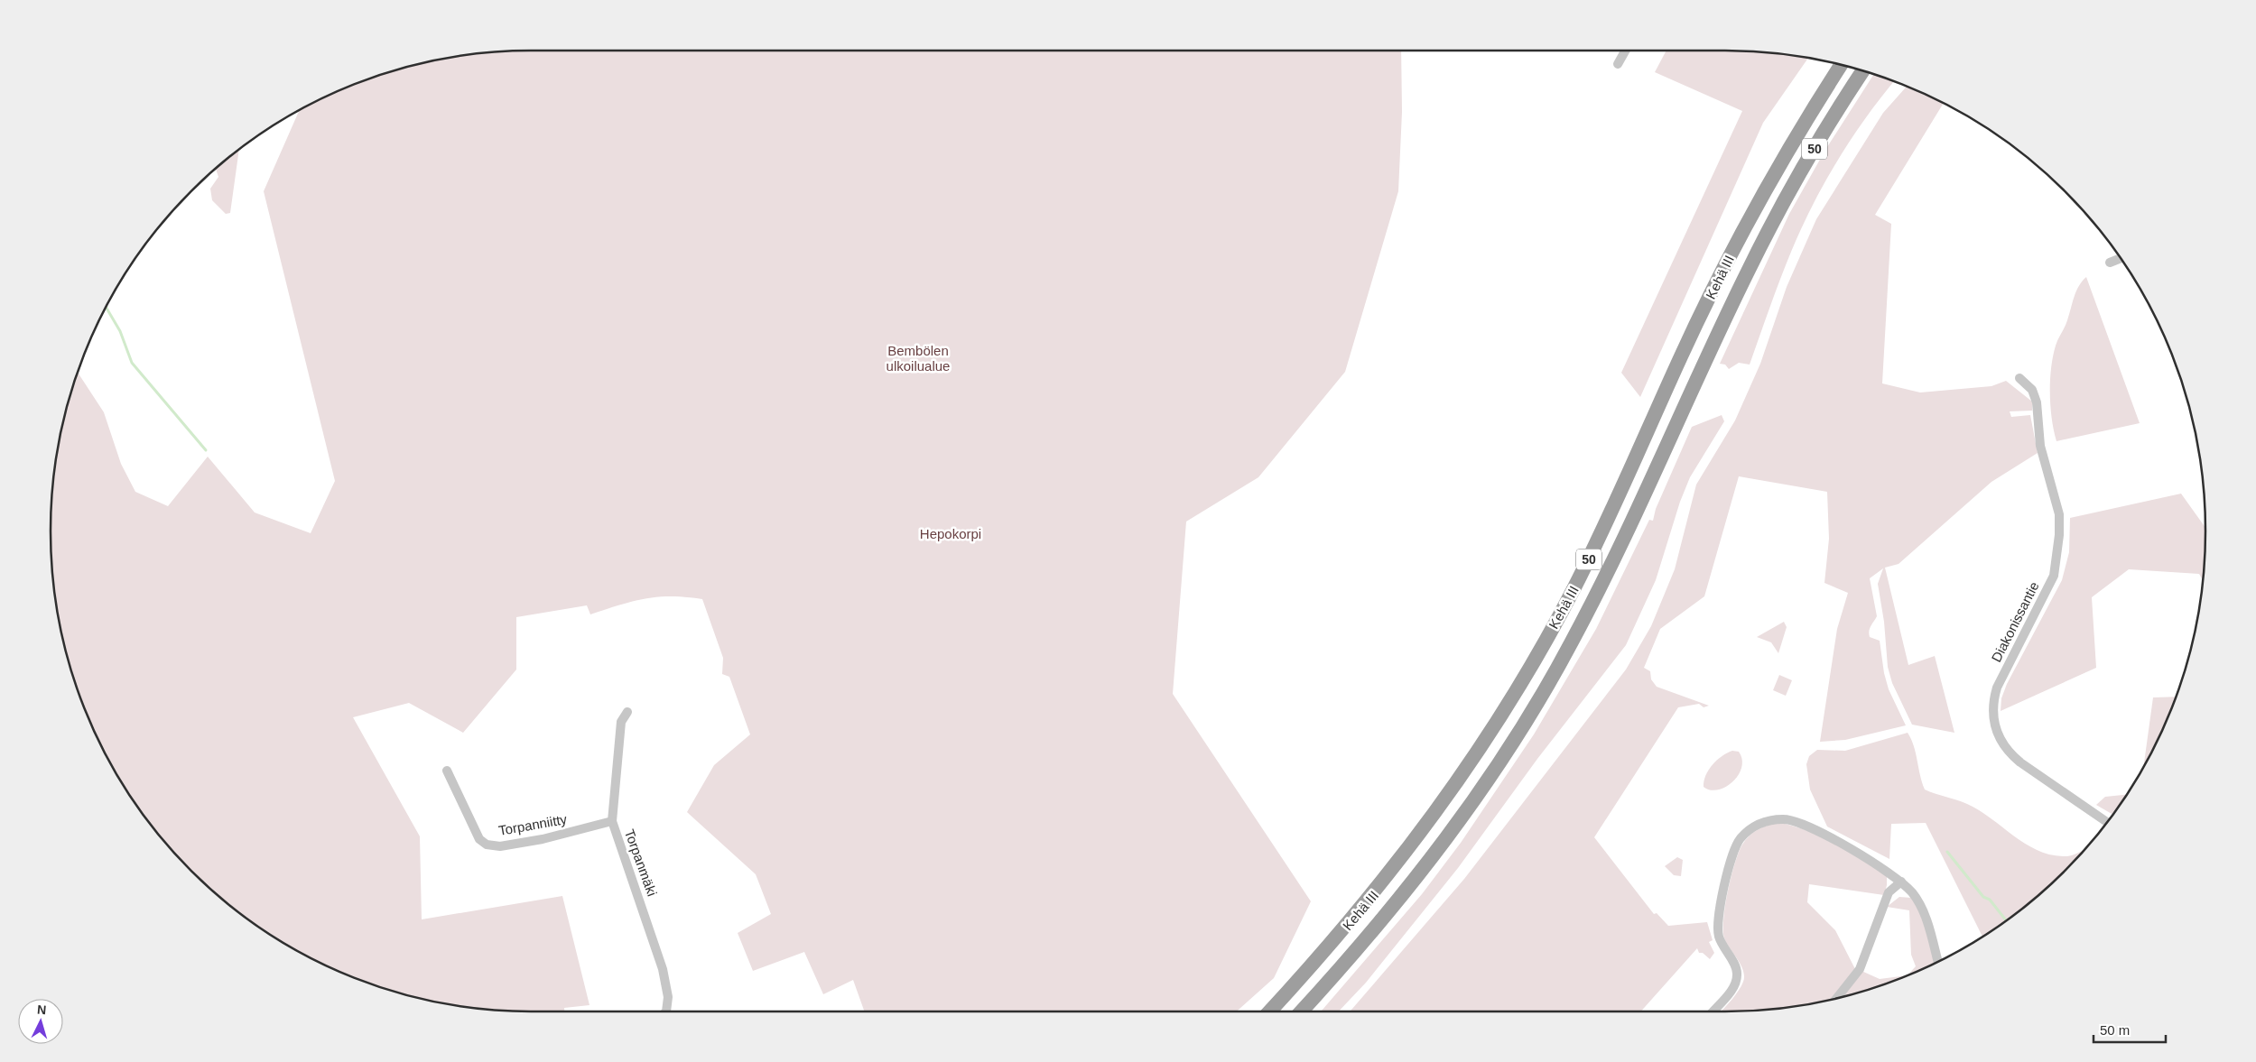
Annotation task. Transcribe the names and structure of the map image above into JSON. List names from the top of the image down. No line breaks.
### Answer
{"streets":{"highway":["50","Kehä III"],"street":["Diakonissantie","Torpanniitty","Torpanmäki"]},"crossings":[["Torpanniitty","Torpanmäki"]],"parks":["Bembölen ulkoilualue","Hepokorpi"],"scale_bar":"50 m","north":"top"}
